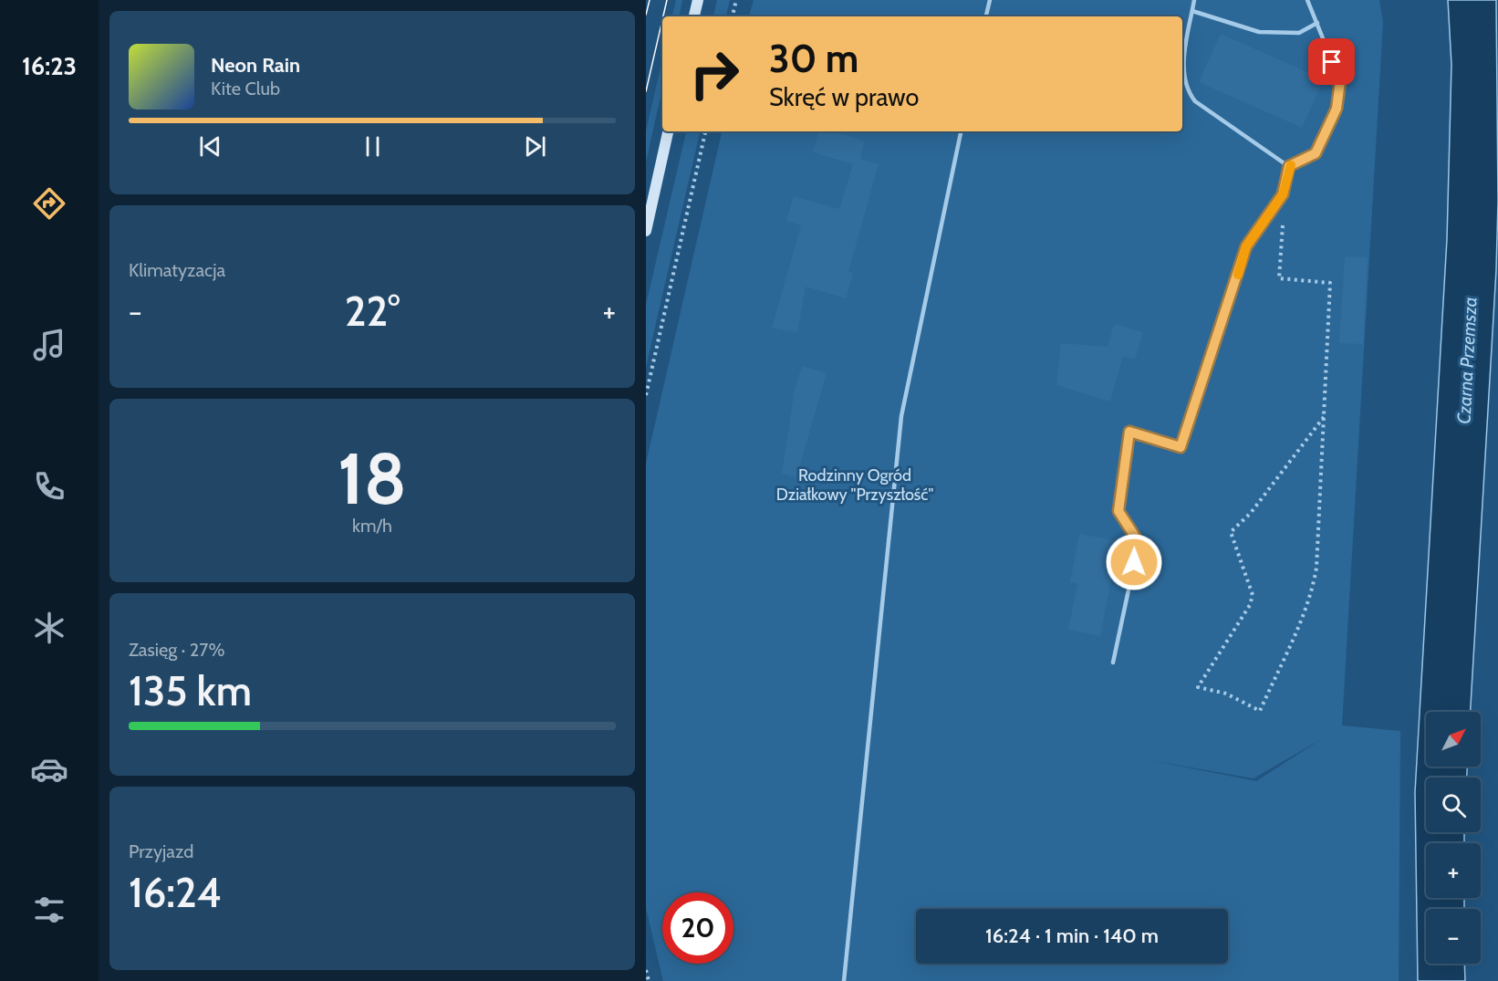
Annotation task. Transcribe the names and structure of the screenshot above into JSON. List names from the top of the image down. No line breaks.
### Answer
{"water":["Czarna Przemsza"],"parks":["Rodzinny Ogród Działkowy \"Przyszłość\""],"north":"top right","page":{"tabs":"16:23","turn":["30 m","Skręć w prawo"],"song":["Neon Rain","Kite Club"],"tile":["Klimatyzacja",["18","km/h"],["Zasięg · 27%","135 km"],["Przyjazd","16:24"]],"heat":["−","22°","+"],"map_buttons":["+","−"],"limit":"20","trip":"16:24 · 1 min · 140 m"}}
